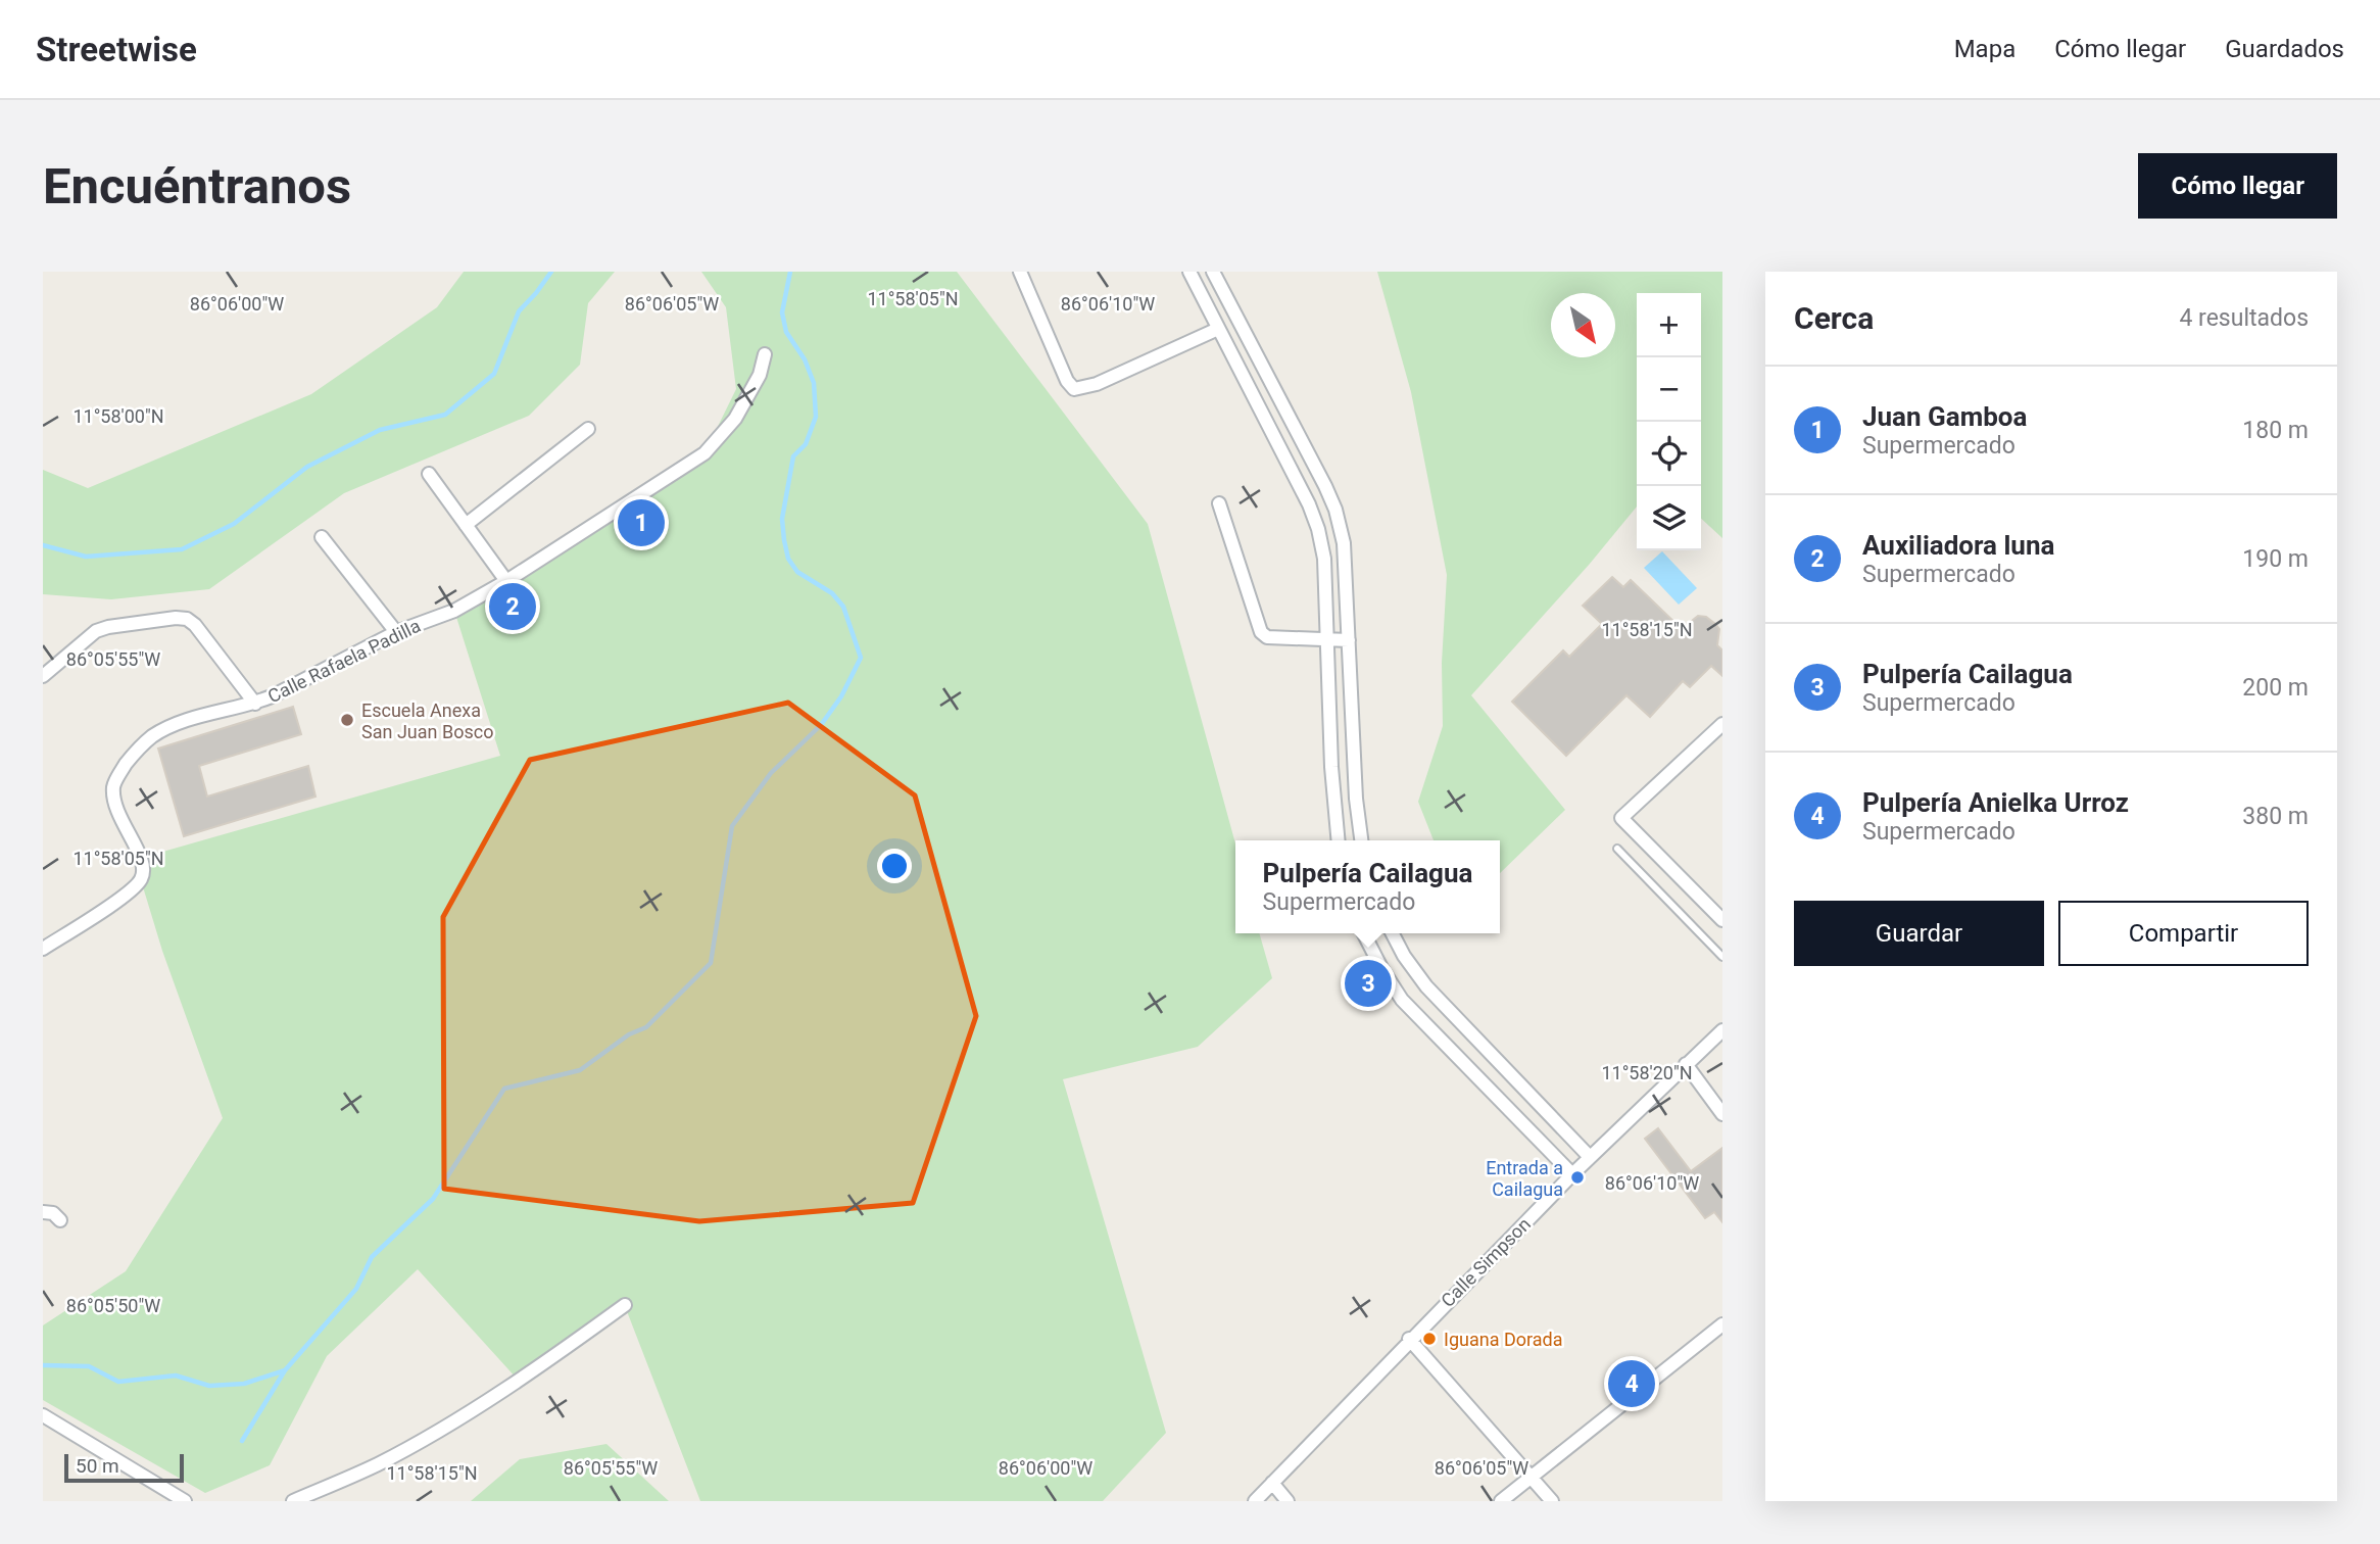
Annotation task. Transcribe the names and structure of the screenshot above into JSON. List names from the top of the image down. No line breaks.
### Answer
{"streets":{"street":["Calle Rafaela Padilla","Calle Simpson"]},"places":["Escuela Anexa San Juan Bosco","Entrada a Cailagua","Iguana Dorada"],"scale_bar":"50 m","north":"bottom right","page":{"header":"Streetwise","nav":["Mapa","Cómo llegar","Guardados"],"buttons":["Cómo llegar",["Guardar","Compartir"]],"title":"Encuéntranos","heading":["Cerca","4 resultados"],"map_buttons":["+","−"],"list":[{"mark":"1","name":"Juan Gamboa","note":"Supermercado","value":"180 m"},{"mark":"2","name":"Auxiliadora luna","note":"Supermercado","value":"190 m"},{"mark":"3","name":"Pulpería Cailagua","note":"Supermercado","value":"200 m"},{"mark":"4","name":"Pulpería Anielka Urroz","note":"Supermercado","value":"380 m"}],"pins":["1","2","3","4"],"popup":["Pulpería Cailagua","Supermercado"],"scale":"50 m"},"coordinates":["11°58'05\"N","86°06'00\"W","86°06'05\"W","86°06'10\"W","11°58'00\"N","11°58'15\"N","86°05'55\"W","11°58'20\"N","86°05'50\"W"]}
